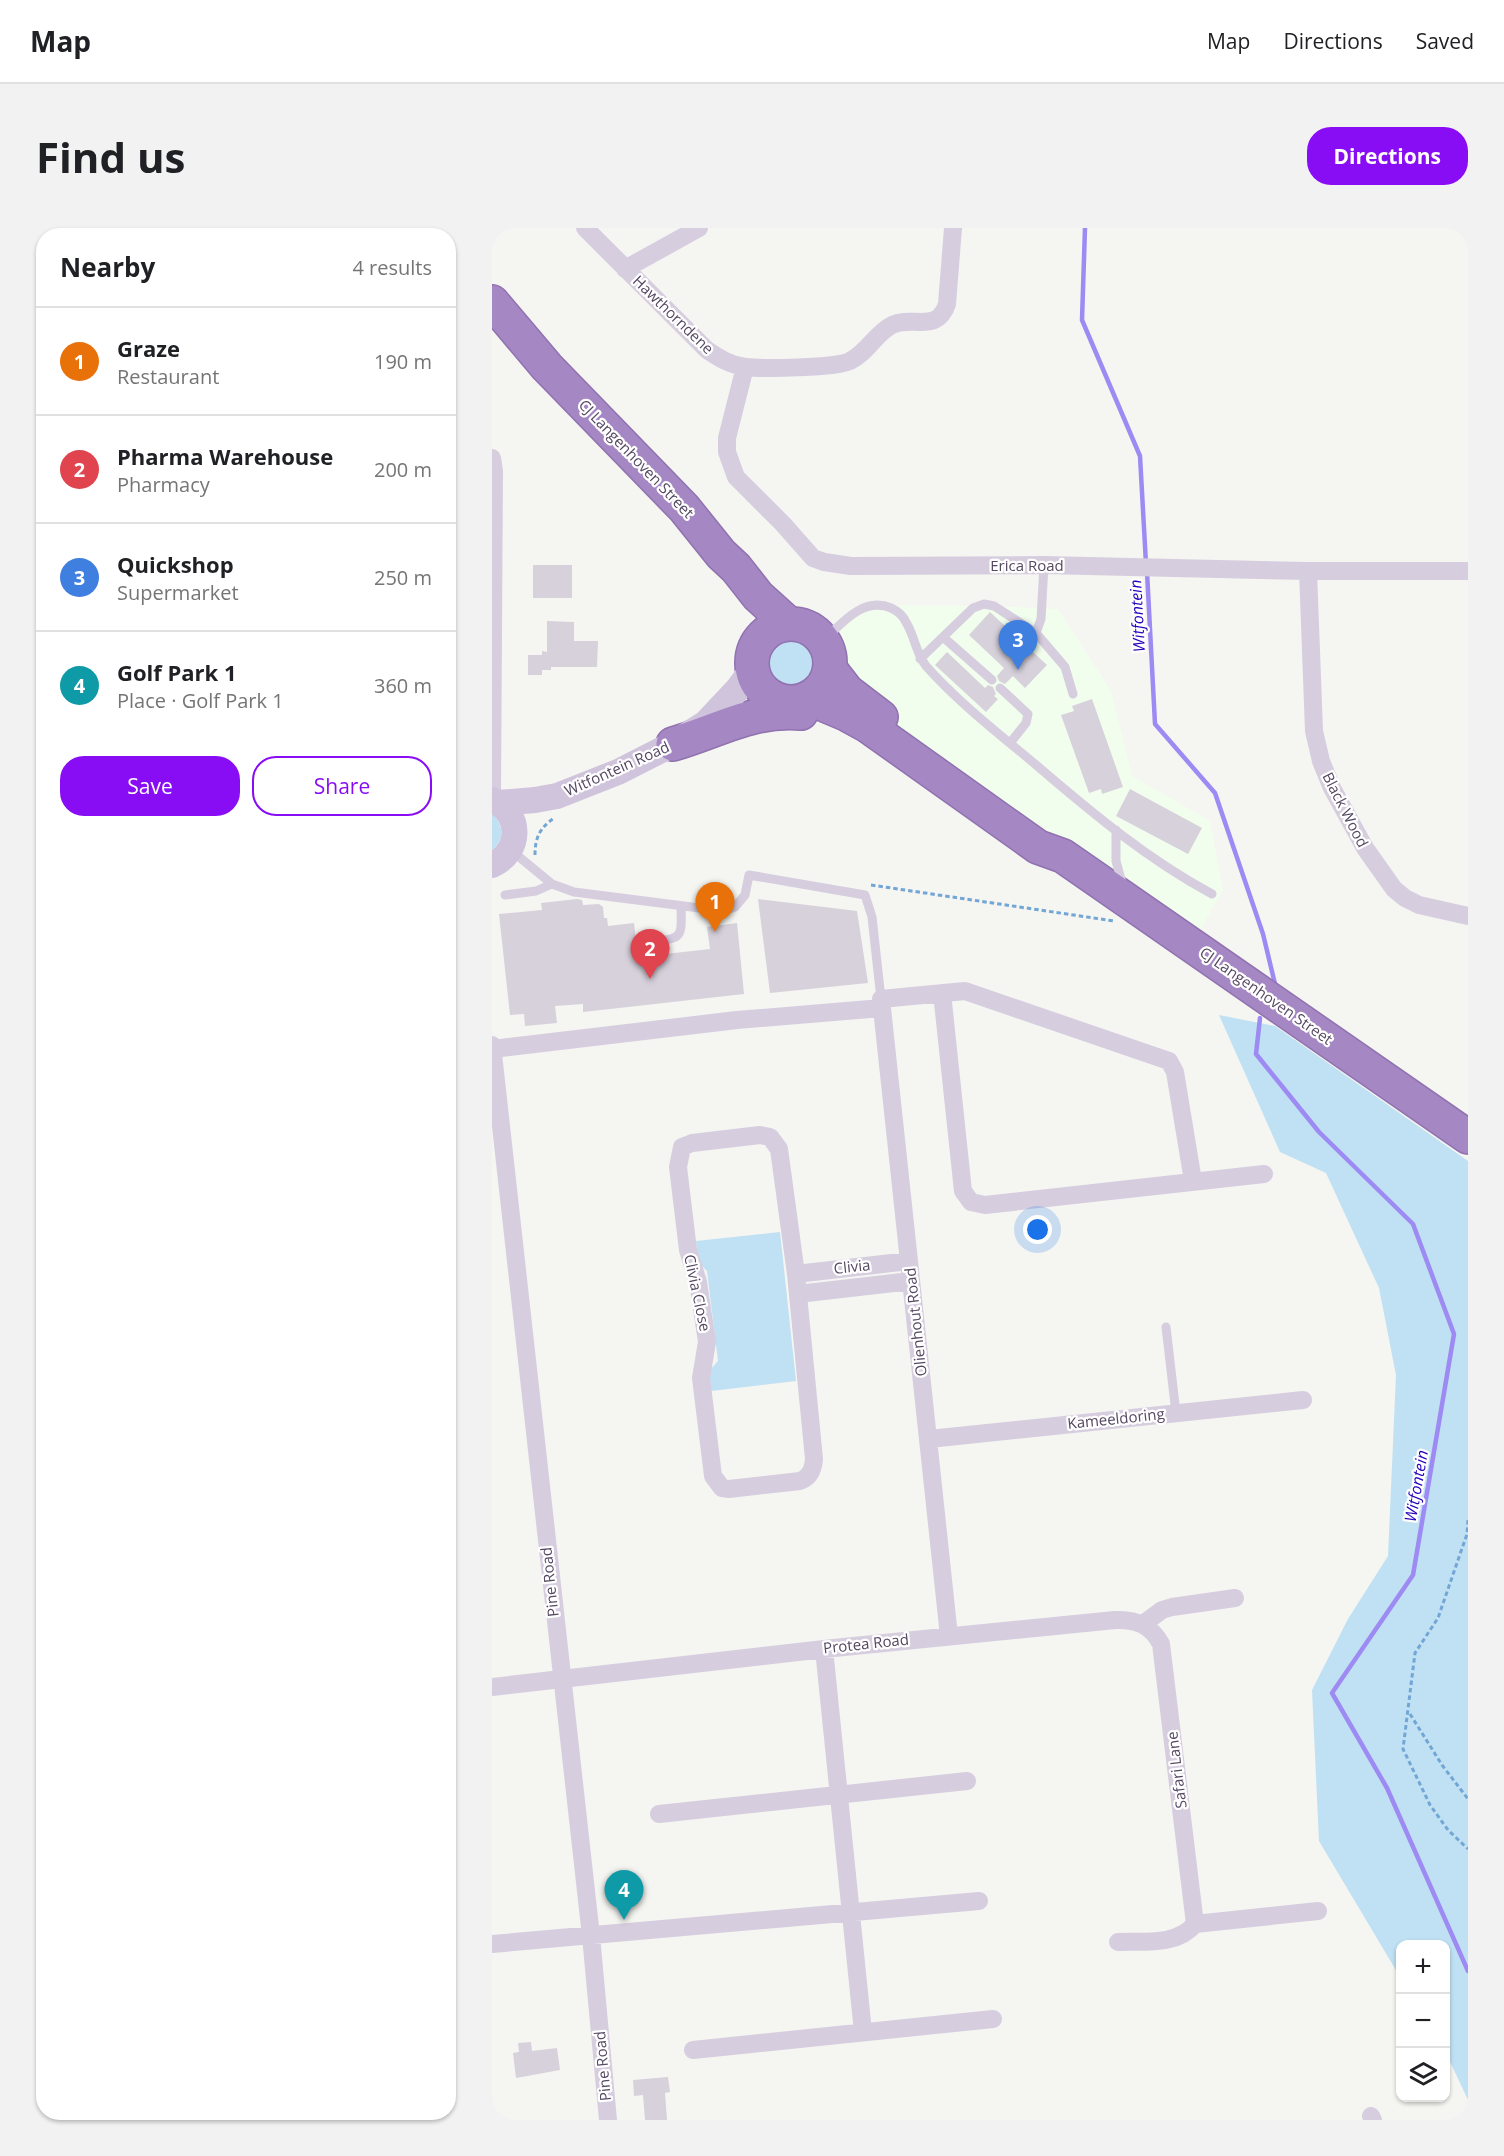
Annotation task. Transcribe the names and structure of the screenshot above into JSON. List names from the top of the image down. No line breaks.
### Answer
{"streets":{"highway":["CJ Langenhoven Street"],"main road":["Witfontein Road"],"street":["Hawthorndene","Erica Road","Black Wood","Clivia","Clivia Close","Olienhout Road","Kameeldoring","Pine Road","Protea Road","Safari Lane"]},"crossings":[["Hawthorndene","Erica Road"],["CJ Langenhoven Street","Witfontein Road"],["Erica Road","Black Wood"],["Clivia","Clivia Close"],["Clivia","Olienhout Road"],["Olienhout Road","Kameeldoring"],["Olienhout Road","Protea Road"],["Pine Road","Protea Road"],["Protea Road","Safari Lane"]],"water":["Witfontein"],"page":{"header":"Map","nav":["Map","Directions","Saved"],"buttons":["Directions",["Save","Share"]],"title":"Find us","heading":["Nearby","4 results"],"list":[{"mark":"1","name":"Graze","note":"Restaurant","value":"190 m"},{"mark":"2","name":"Pharma Warehouse","note":"Pharmacy","value":"200 m"},{"mark":"3","name":"Quickshop","note":"Supermarket","value":"250 m"},{"mark":"4","name":"Golf Park 1","note":"Place · Golf Park 1","value":"360 m"}],"pins":["3","1","2","4"],"map_buttons":["+","−"]}}
